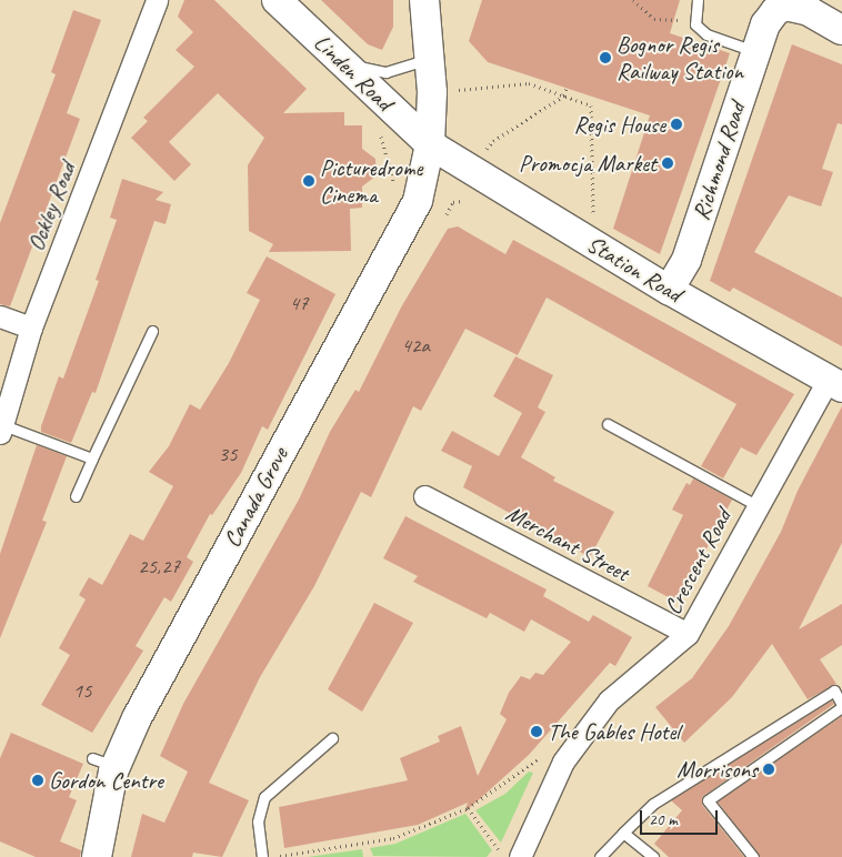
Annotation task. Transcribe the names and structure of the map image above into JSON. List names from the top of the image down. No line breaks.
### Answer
{"streets":{"street":["Linden Road","Richmond Road","Ockley Road","Station Road","Canada Grove","Merchant Street","Crescent Road"]},"crossings":[["Linden Road","Station Road"],["Linden Road","Canada Grove"],["Richmond Road","Station Road"],["Station Road","Canada Grove"],["Station Road","Crescent Road"],["Merchant Street","Crescent Road"]],"places":["Bognor Regis Railway Station","Regis House","Promocja Market","Picturedrome Cinema","The Gables Hotel","Morrisons","Gordon Centre"],"house_numbers":["47","42a","35","25,27","15"],"scale_bar":"20 m"}
